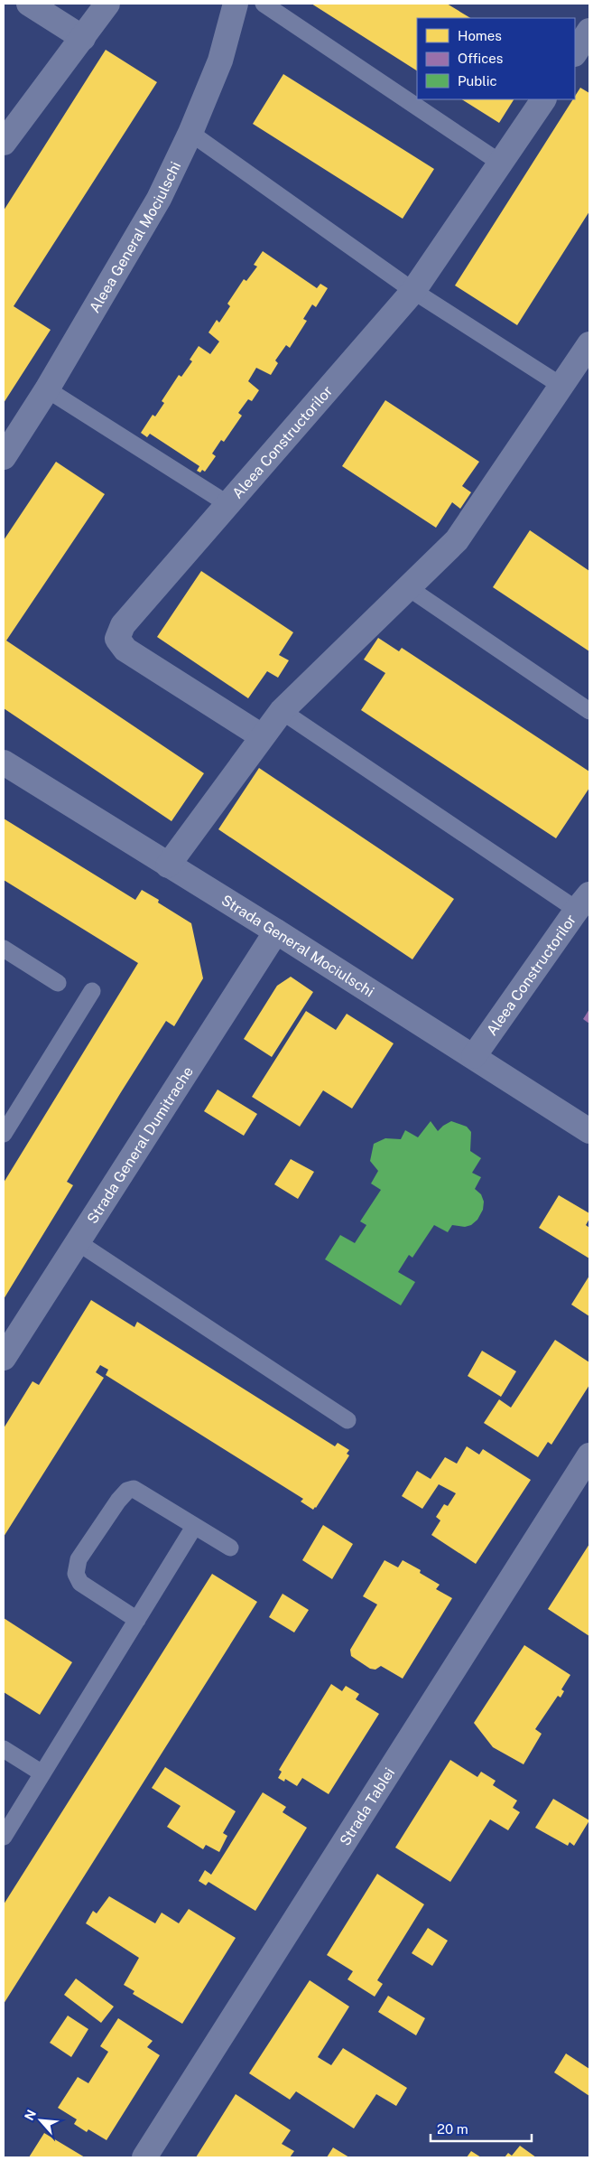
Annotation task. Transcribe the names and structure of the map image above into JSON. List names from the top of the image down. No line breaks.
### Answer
{"streets":{"street":["Aleea General Mociulschi","Aleea Constructorilor","Strada General Mociulschi","Strada General Dumitrache","Strada Tablei"]},"crossings":[["Aleea Constructorilor","Strada General Mociulschi"],["Strada General Mociulschi","Strada General Dumitrache"]],"legend":["Homes","Offices","Public"],"scale_bar":"20 m","north":"top left"}
